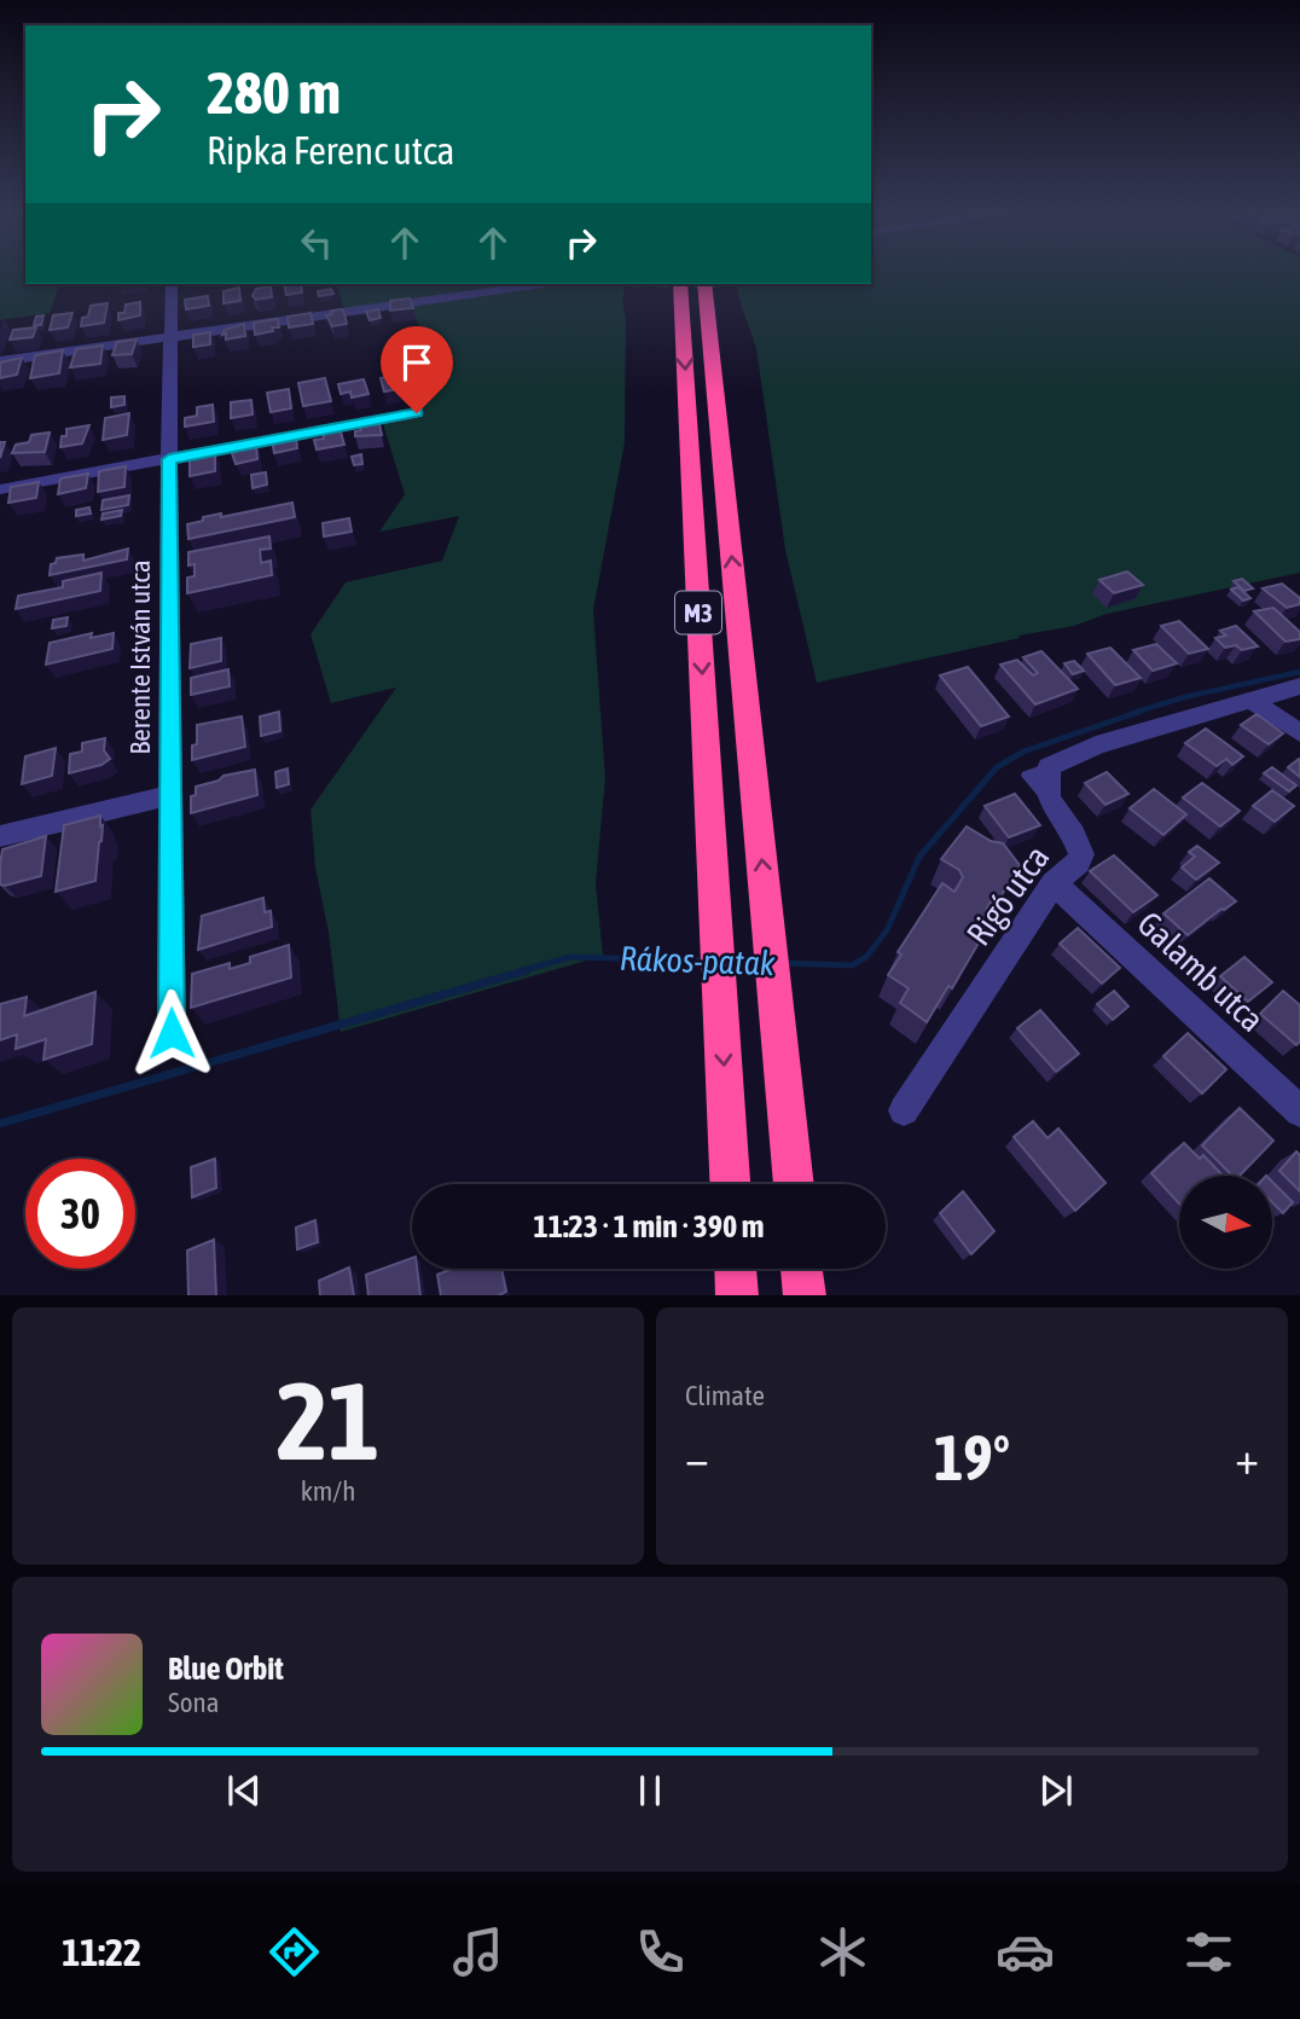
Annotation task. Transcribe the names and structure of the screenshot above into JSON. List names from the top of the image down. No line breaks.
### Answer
{"streets":{"highway":["M3"],"street":["Berente István utca","Rigó utca","Galamb utca"]},"crossings":[["Rigó utca","Galamb utca"]],"water":["Rákos-patak"],"north":"right","page":{"turn":["280 m","Ripka Ferenc utca"],"limit":"30","trip":"11:23 · 1 min · 390 m","tile":[["21","km/h"],"Climate"],"heat":["−","19°","+"],"song":["Blue Orbit","Sona"],"tabs":"11:22"}}
